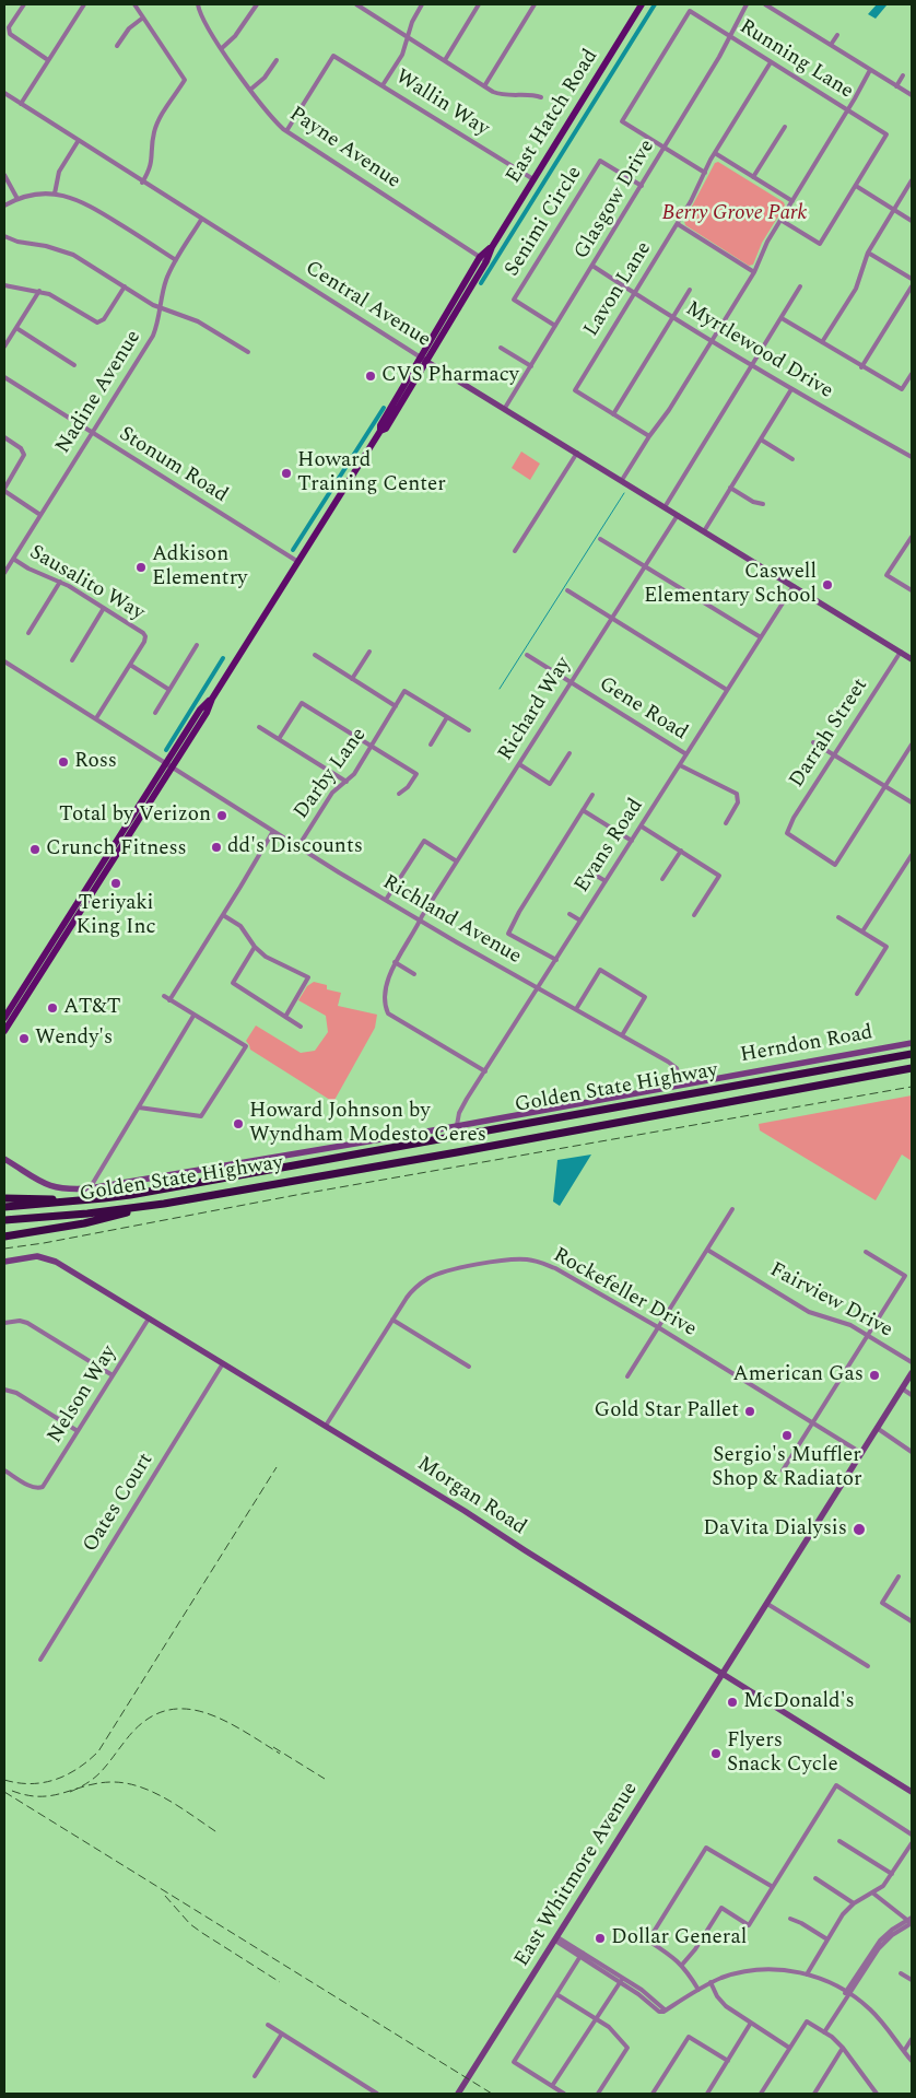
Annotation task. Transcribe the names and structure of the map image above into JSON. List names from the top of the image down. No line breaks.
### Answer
{"streets":{"highway":["Golden State Highway"],"main road":["East Hatch Road"],"street":["Running Lane","Wallin Way","Payne Avenue","Glasgow Drive","Senimi Circle","Lavon Lane","Central Avenue","Myrtlewood Drive","Nadine Avenue","Stonum Road","Sausalito Way","Richard Way","Gene Road","Darrah Street","Darby Lane","Evans Road","Richland Avenue","Herndon Road","Rockefeller Drive","Fairview Drive","Nelson Way","Morgan Road","Oates Court","East Whitmore Avenue"]},"crossings":[["Running Lane","Glasgow Drive"],["Running Lane","Lavon Lane"],["Wallin Way","East Hatch Road"],["Wallin Way","Payne Avenue"],["East Hatch Road","Payne Avenue"],["East Hatch Road","Central Avenue"],["East Hatch Road","Stonum Road"],["East Hatch Road","Richland Avenue"],["Glasgow Drive","Senimi Circle"],["Glasgow Drive","Central Avenue"],["Glasgow Drive","Myrtlewood Drive"],["Lavon Lane","Myrtlewood Drive"],["Central Avenue","Nadine Avenue"],["Central Avenue","Richard Way"],["Central Avenue","Darrah Street"],["Central Avenue","Evans Road"],["Nadine Avenue","Stonum Road"],["Nadine Avenue","Sausalito Way"],["Richard Way","Gene Road"],["Richard Way","Evans Road"],["Richard Way","Richland Avenue"],["Gene Road","Evans Road"],["Darby Lane","Richland Avenue"],["Evans Road","Richland Avenue"],["Evans Road","Herndon Road"],["Richland Avenue","Herndon Road"],["Rockefeller Drive","Morgan Road"],["Rockefeller Drive","East Whitmore Avenue"],["Nelson Way","Morgan Road"],["Morgan Road","Oates Court"],["Morgan Road","East Whitmore Avenue"]],"parks":["Berry Grove Park"],"places":["CVS Pharmacy","Howard Training Center","Adkison Elementry","Caswell Elementary School","Ross","Total by Verizon","dd's Discounts","Crunch Fitness","Teriyaki King Inc","AT&T","Wendy's","Howard Johnson by Wyndham Modesto Ceres","American Gas","Gold Star Pallet","Sergio's Muffler Shop & Radiator","DaVita Dialysis","McDonald's","Flyers Snack Cycle","Dollar General"]}
